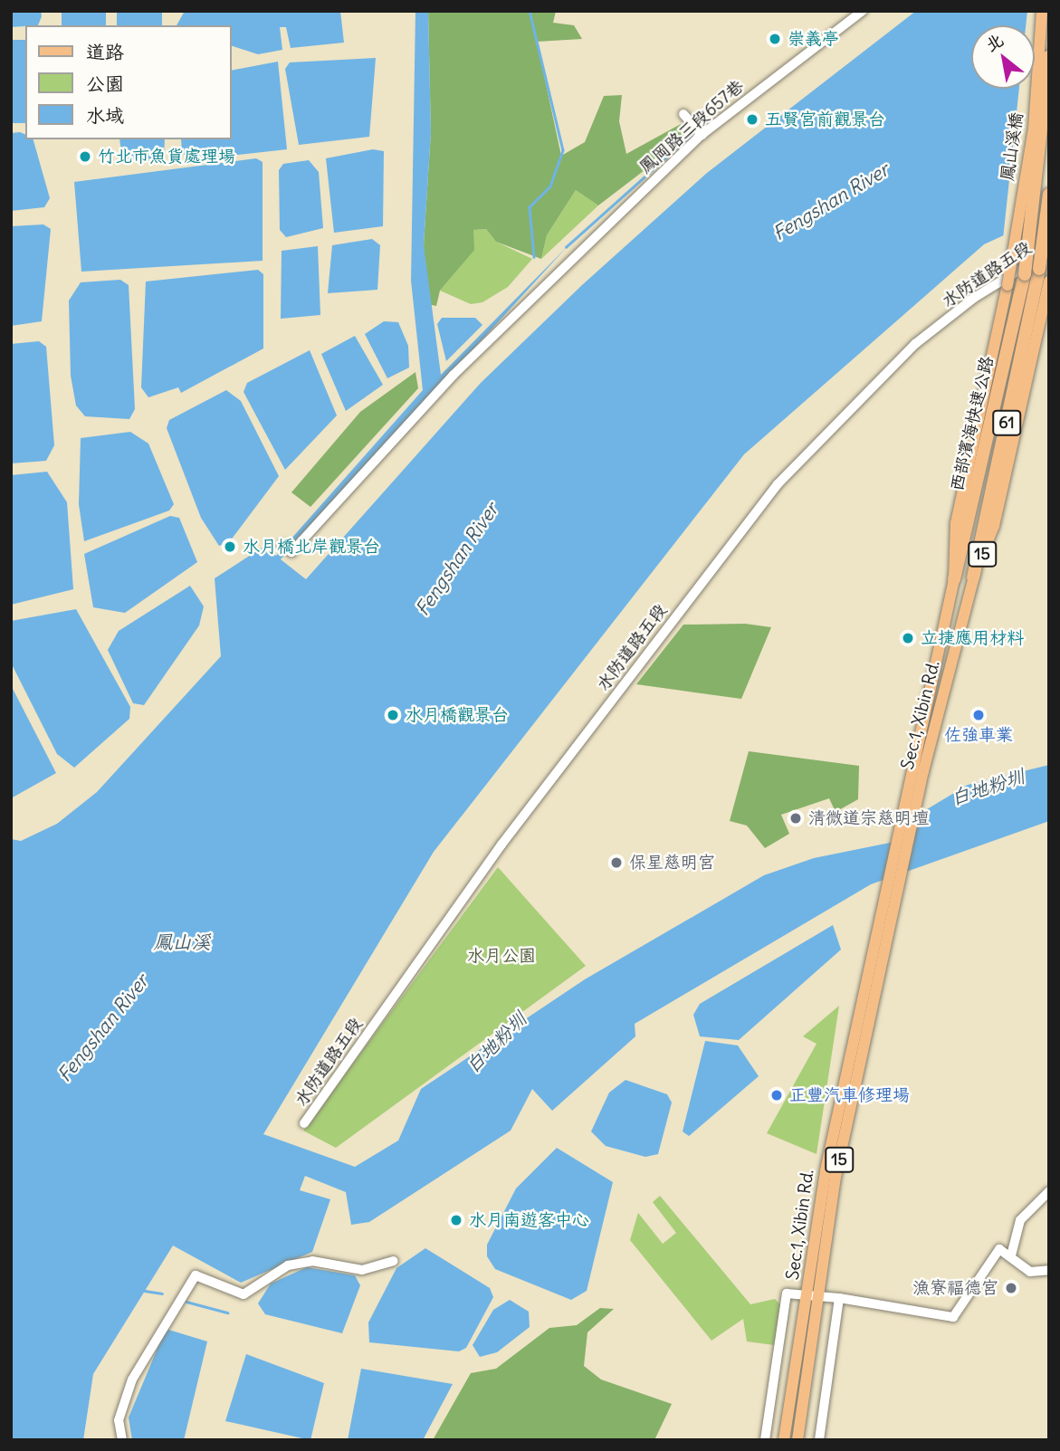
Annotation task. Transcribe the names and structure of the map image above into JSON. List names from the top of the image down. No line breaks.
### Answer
{"streets":{"highway":["鳳山溪橋","61","西部濱海快速公路"],"main road":["15","Sec.1, Xibin Rd."],"street":["鳳岡路三段657巷","水防道路五段"]},"crossings":[["鳳山溪橋","西部濱海快速公路"],["鳳山溪橋","Sec.1, Xibin Rd."],["西部濱海快速公路","Sec.1, Xibin Rd."]],"water":["Fengshan River","白地粉圳","鳳山溪"],"parks":["水月公園"],"places":["崇義亭","五賢宮前觀景台","竹北市魚貨處理場","水月橋北岸觀景台","立捷應用材料","水月橋觀景台","佐強車業","清微道宗慈明壇","保星慈明宮","正豐汽車修理場","水月南遊客中心","漁寮福德宮"],"legend":["道路","公園","水域"],"north":"top left"}
